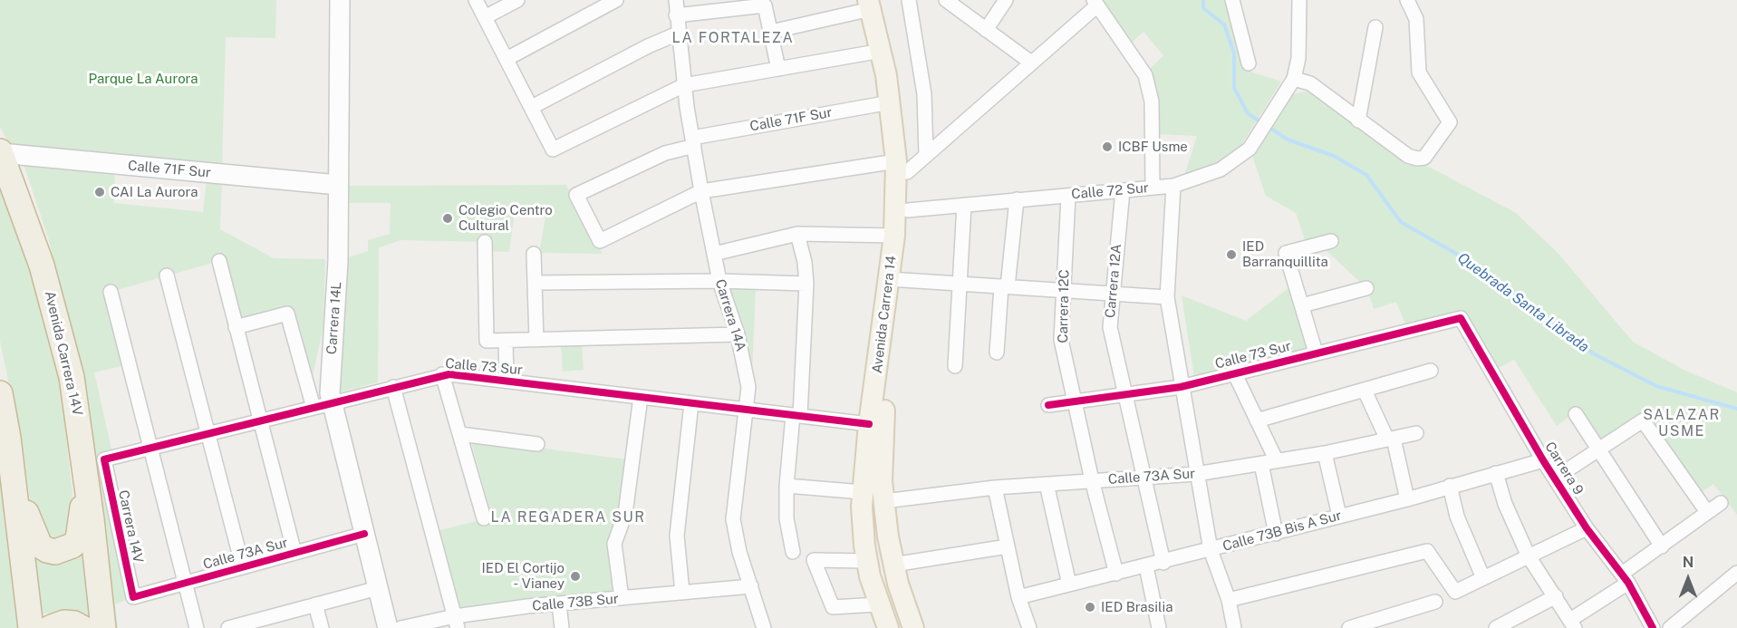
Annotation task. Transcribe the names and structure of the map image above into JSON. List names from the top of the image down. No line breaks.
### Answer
{"streets":{"highway":["Avenida Carrera 14V"],"main road":["Avenida Carrera 14"],"street":["Calle 71F Sur","Calle 72 Sur","Carrera 12A","Carrera 12C","Carrera 14A","Carrera 14L","Calle 73 Sur","Carrera 9","Calle 73A Sur","Carrera 14V","Calle 73B Bis A Sur","Calle 73B Sur"]},"crossings":[["Calle 71F Sur","Avenida Carrera 14"],["Calle 71F Sur","Carrera 14A"],["Calle 71F Sur","Carrera 14L"],["Calle 71F Sur","Avenida Carrera 14V"],["Calle 72 Sur","Carrera 12A"],["Calle 72 Sur","Carrera 12C"],["Calle 72 Sur","Avenida Carrera 14"],["Carrera 12A","Calle 73 Sur"],["Carrera 12A","Calle 73A Sur"],["Carrera 12A","Calle 73B Bis A Sur"],["Carrera 12C","Calle 73 Sur"],["Carrera 12C","Calle 73A Sur"],["Carrera 12C","Calle 73B Bis A Sur"],["Avenida Carrera 14","Calle 73 Sur"],["Avenida Carrera 14","Calle 73A Sur"],["Carrera 14A","Calle 73 Sur"],["Carrera 14A","Calle 73B Sur"],["Carrera 14L","Calle 73 Sur"],["Carrera 14L","Calle 73A Sur"],["Avenida Carrera 14V","Calle 73 Sur"],["Avenida Carrera 14V","Carrera 14V"],["Calle 73 Sur","Carrera 9"],["Calle 73 Sur","Carrera 14V"],["Carrera 9","Calle 73B Bis A Sur"],["Calle 73A Sur","Carrera 14V"]],"districts":["LA FORTALEZA","SALAZAR USME","LA REGADERA SUR"],"water":["Quebrada Santa Librada"],"parks":["Parque La Aurora"],"places":["ICBF Usme","CAI La Aurora","Colegio Centro Cultural","IED Barranquillita","IED El Cortijo - Vianey","IED Brasilia"],"north":"top"}
